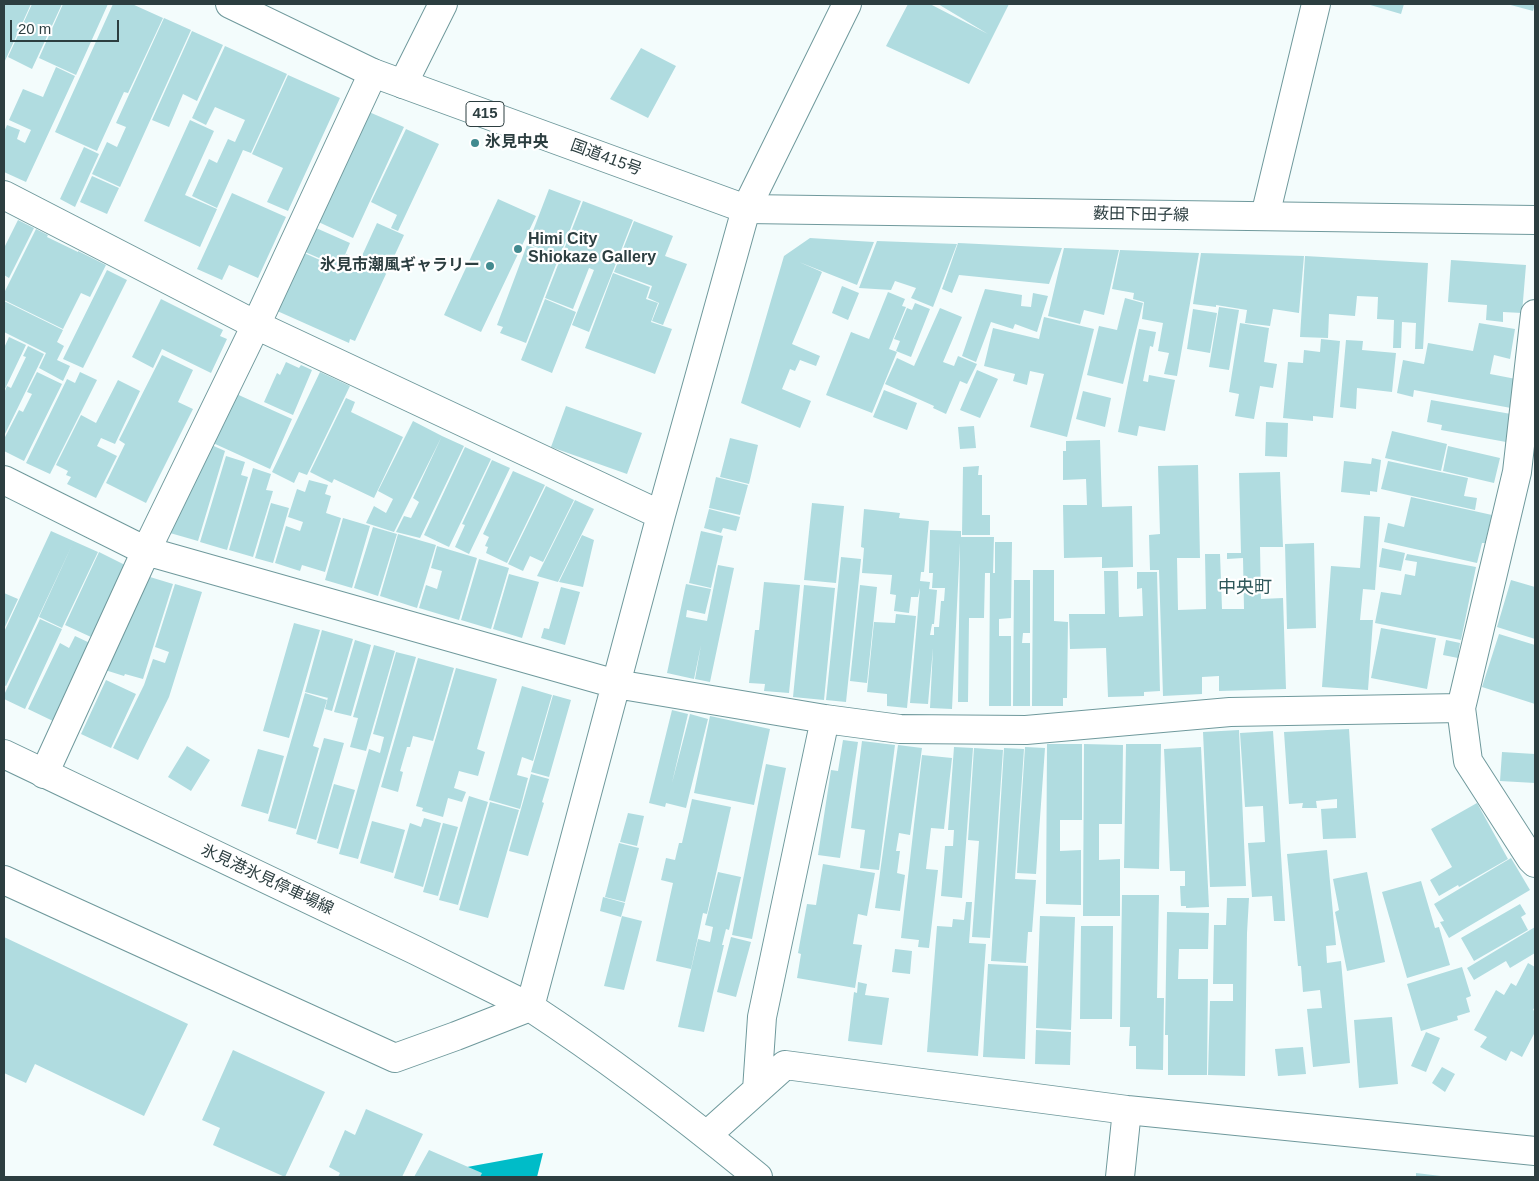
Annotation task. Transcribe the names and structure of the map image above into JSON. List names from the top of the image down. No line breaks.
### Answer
{"streets":{"main road":["415","国道415号","薮田下田子線","氷見港氷見停車場線"]},"crossings":[["国道415号","薮田下田子線"]],"districts":["中央町"],"places":["氷見中央","Himi City Shiokaze Gallery","氷見市潮風ギャラリー"],"scale_bar":"20 m"}
